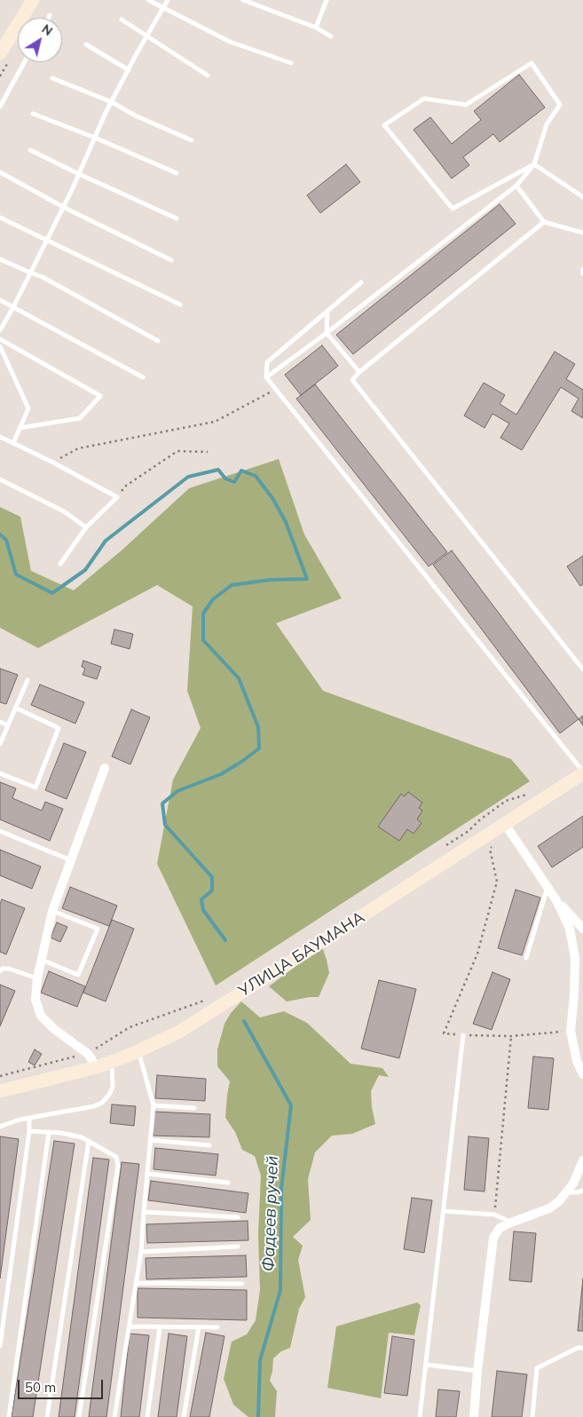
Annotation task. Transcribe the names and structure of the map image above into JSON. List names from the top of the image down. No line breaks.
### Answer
{"streets":{"street":["УЛИЦА БАУМАНА"]},"water":["Фадеев ручей"],"scale_bar":"50 m","north":"top right"}
